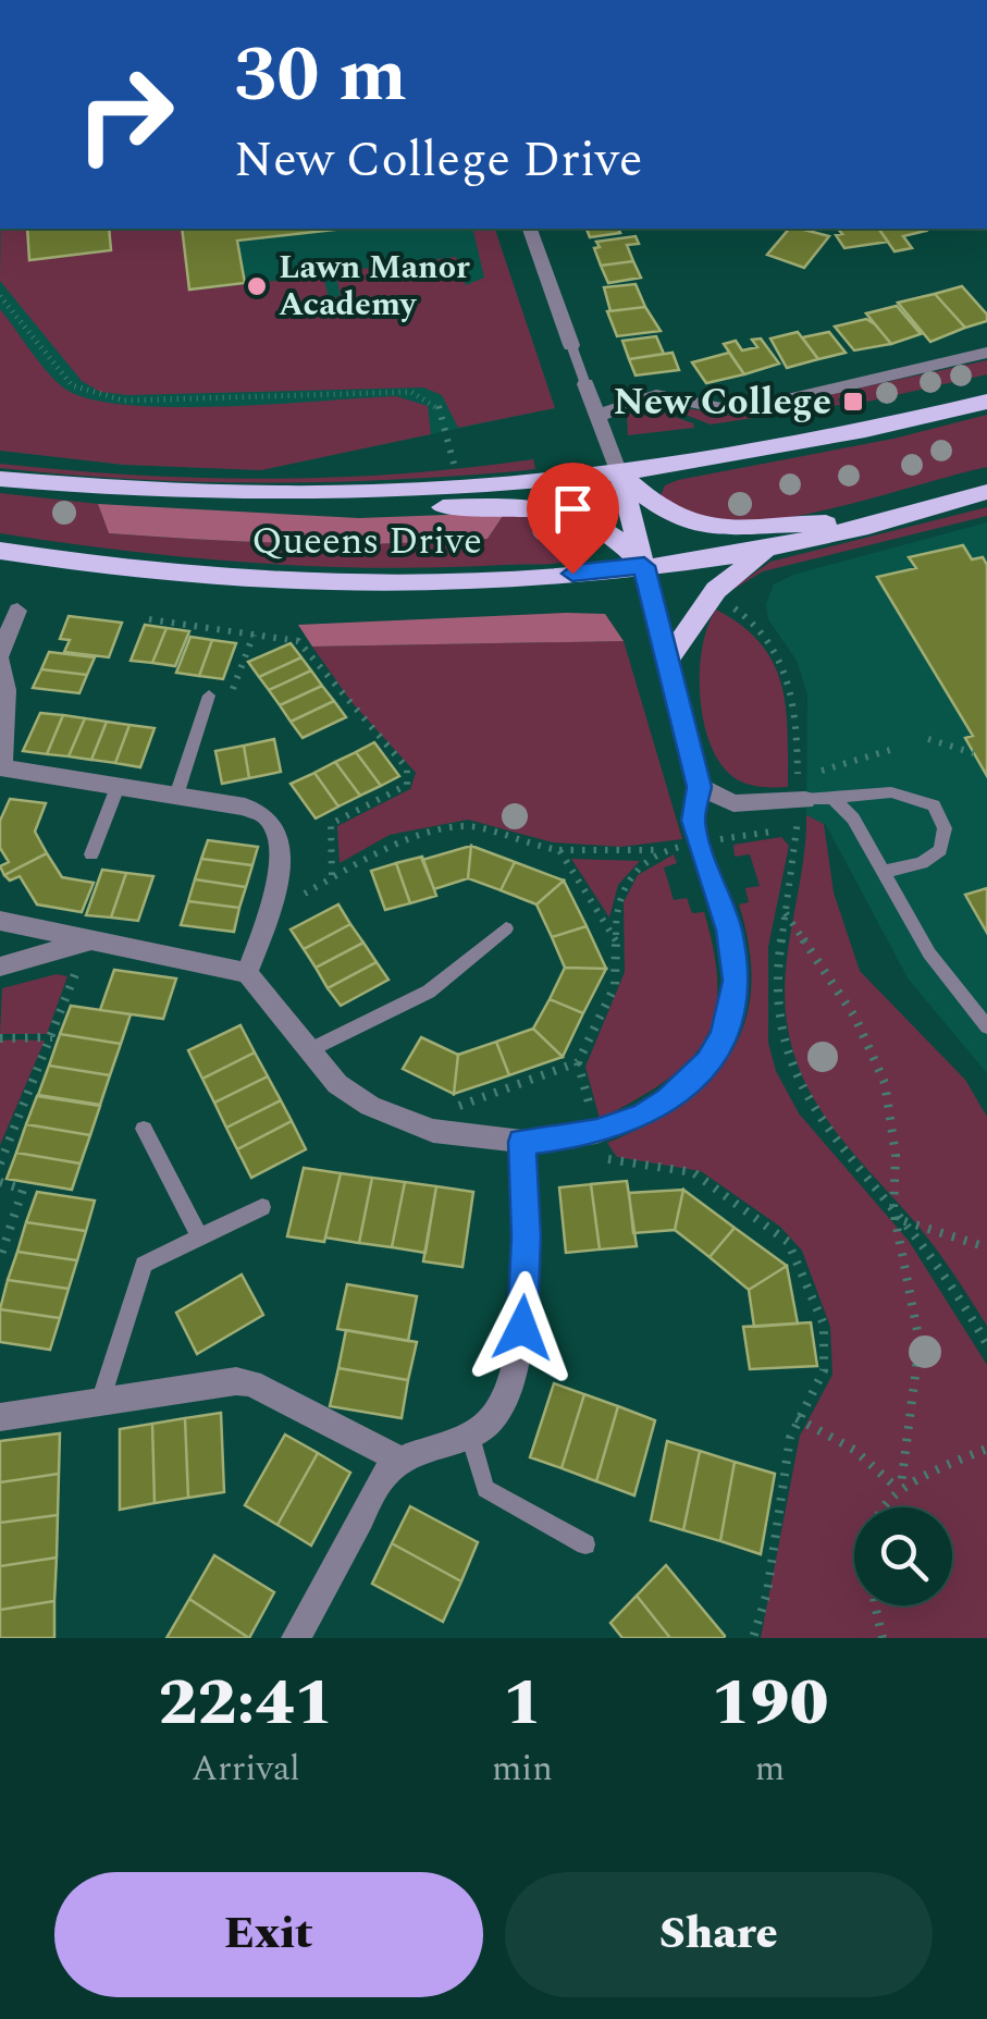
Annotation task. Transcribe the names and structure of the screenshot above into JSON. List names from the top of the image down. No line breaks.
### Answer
{"streets":{"main road":["Queens Drive"]},"places":{"other":["Lawn Manor Academy"],"transit":["New College"]},"page":{"turn":["30 m","New College Drive"],"eta":["22:41","Arrival","1","min","190","m"],"buttons":["Exit","Share"]}}
